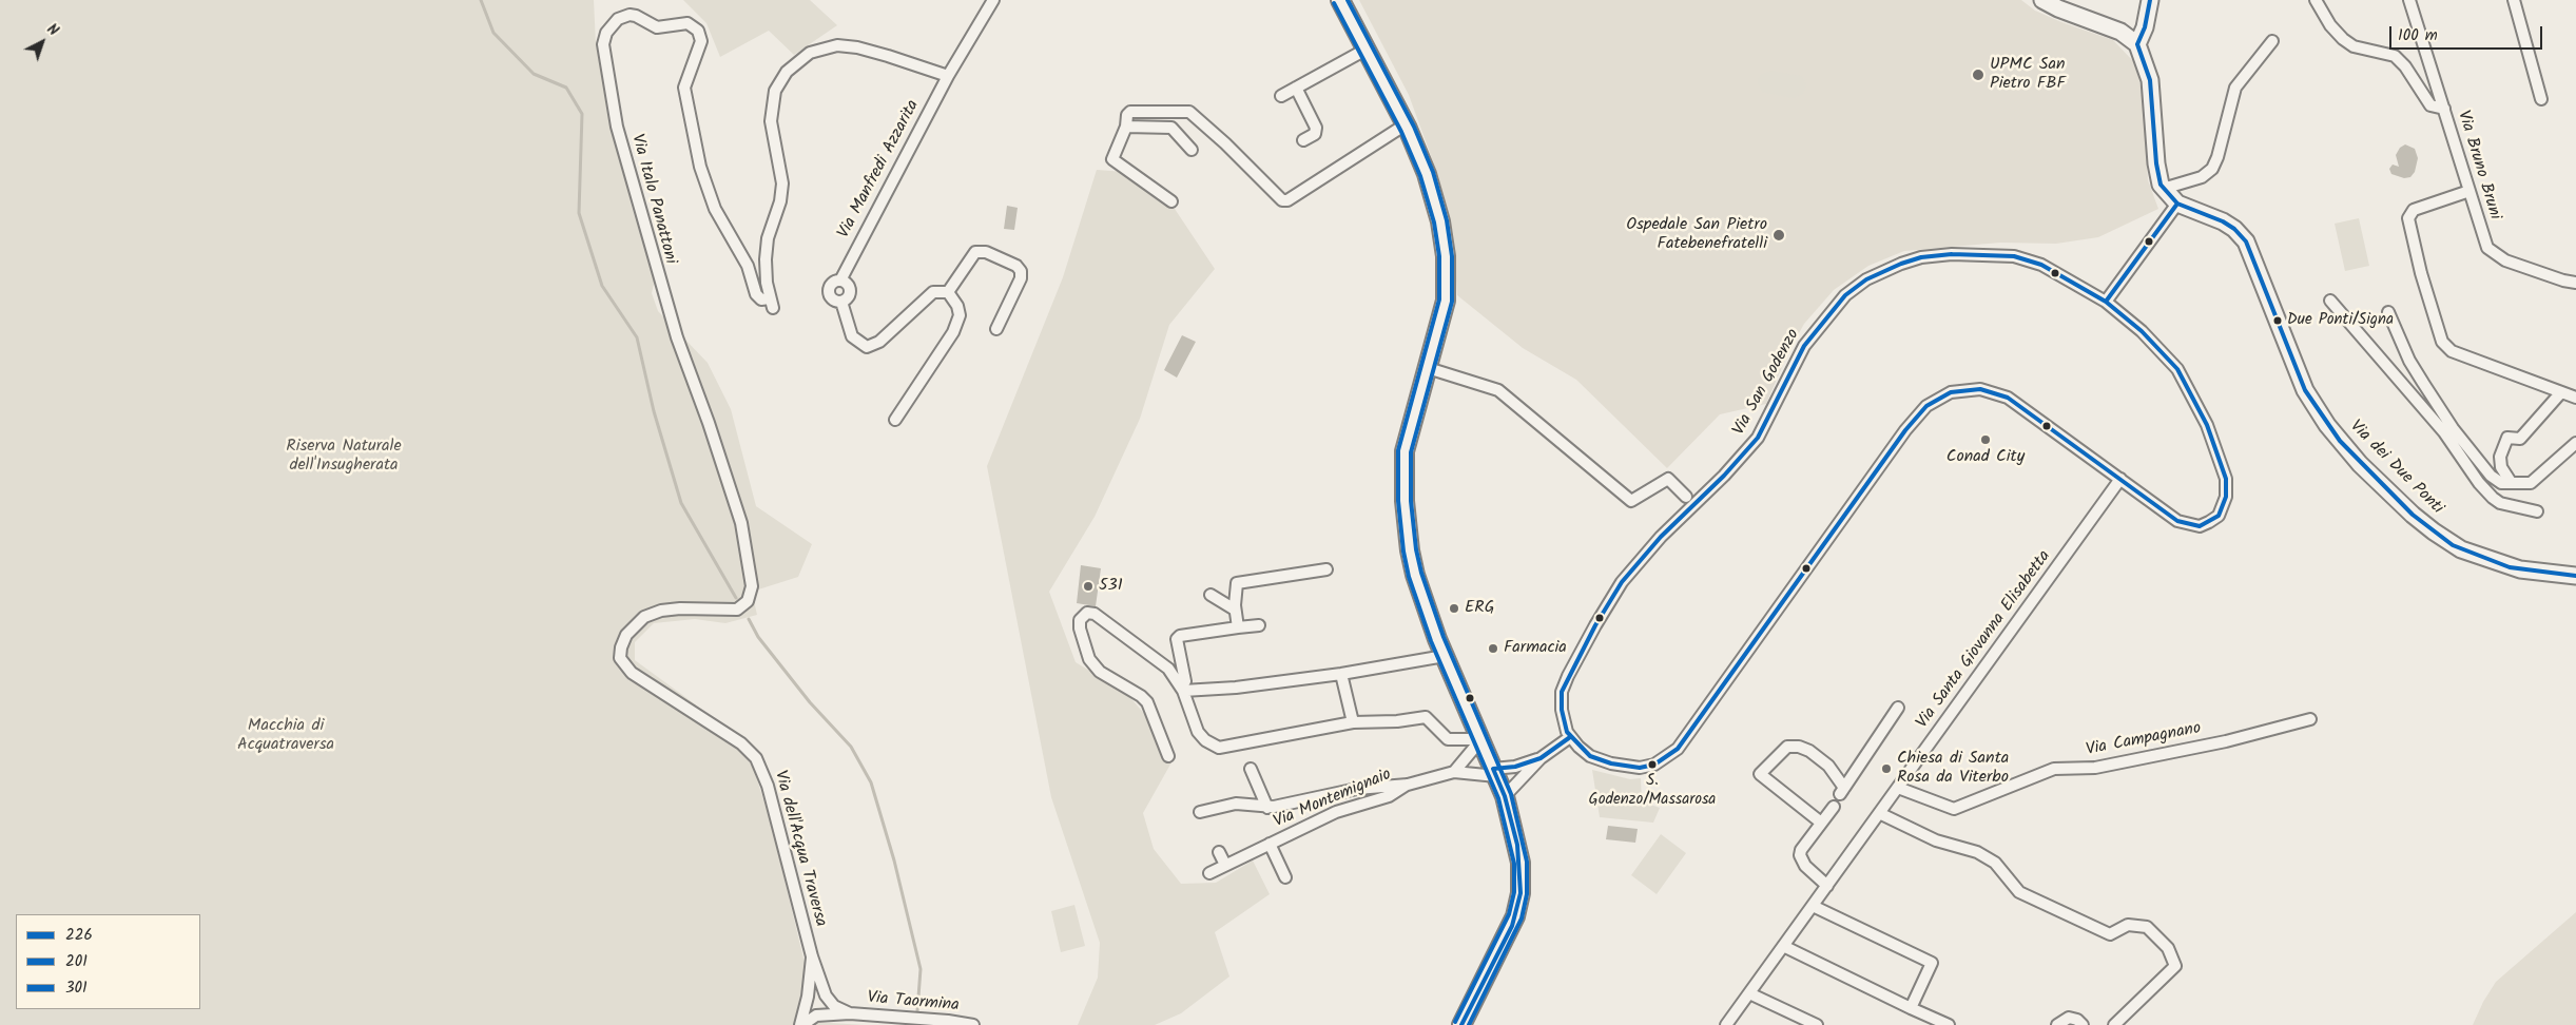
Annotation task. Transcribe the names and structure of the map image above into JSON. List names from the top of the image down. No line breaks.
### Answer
{"streets":{"street":["Via Bruno Bruni","Via Manfredi Azzarita","Via Italo Panattoni","Via San Godenzo","Via dei Due Ponti","Via Santa Giovanna Elisabetta","Via Campagnano","Via Montemignaio","Via dell'Acqua Traversa","Via Taormina"]},"crossings":[["Via Manfredi Azzarita","Via Italo Panattoni"],["Via Italo Panattoni","Via dell'Acqua Traversa"],["Via San Godenzo","Via Santa Giovanna Elisabetta"],["Via Santa Giovanna Elisabetta","Via Campagnano"],["Via dell'Acqua Traversa","Via Taormina"]],"parks":["Riserva Naturale dell'Insugherata","Macchia di Acquatraversa"],"places":["UPMC San Pietro FBF","Ospedale San Pietro Fatebenefratelli","Due Ponti/Signa","Conad City","531","ERG","Farmacia","S. Godenzo/Massarosa","Chiesa di Santa Rosa da Viterbo"],"lines":["transit line 226","transit line 301","transit line 201"],"legend":["226","201","301"],"scale_bar":"100 m","north":"top right"}
